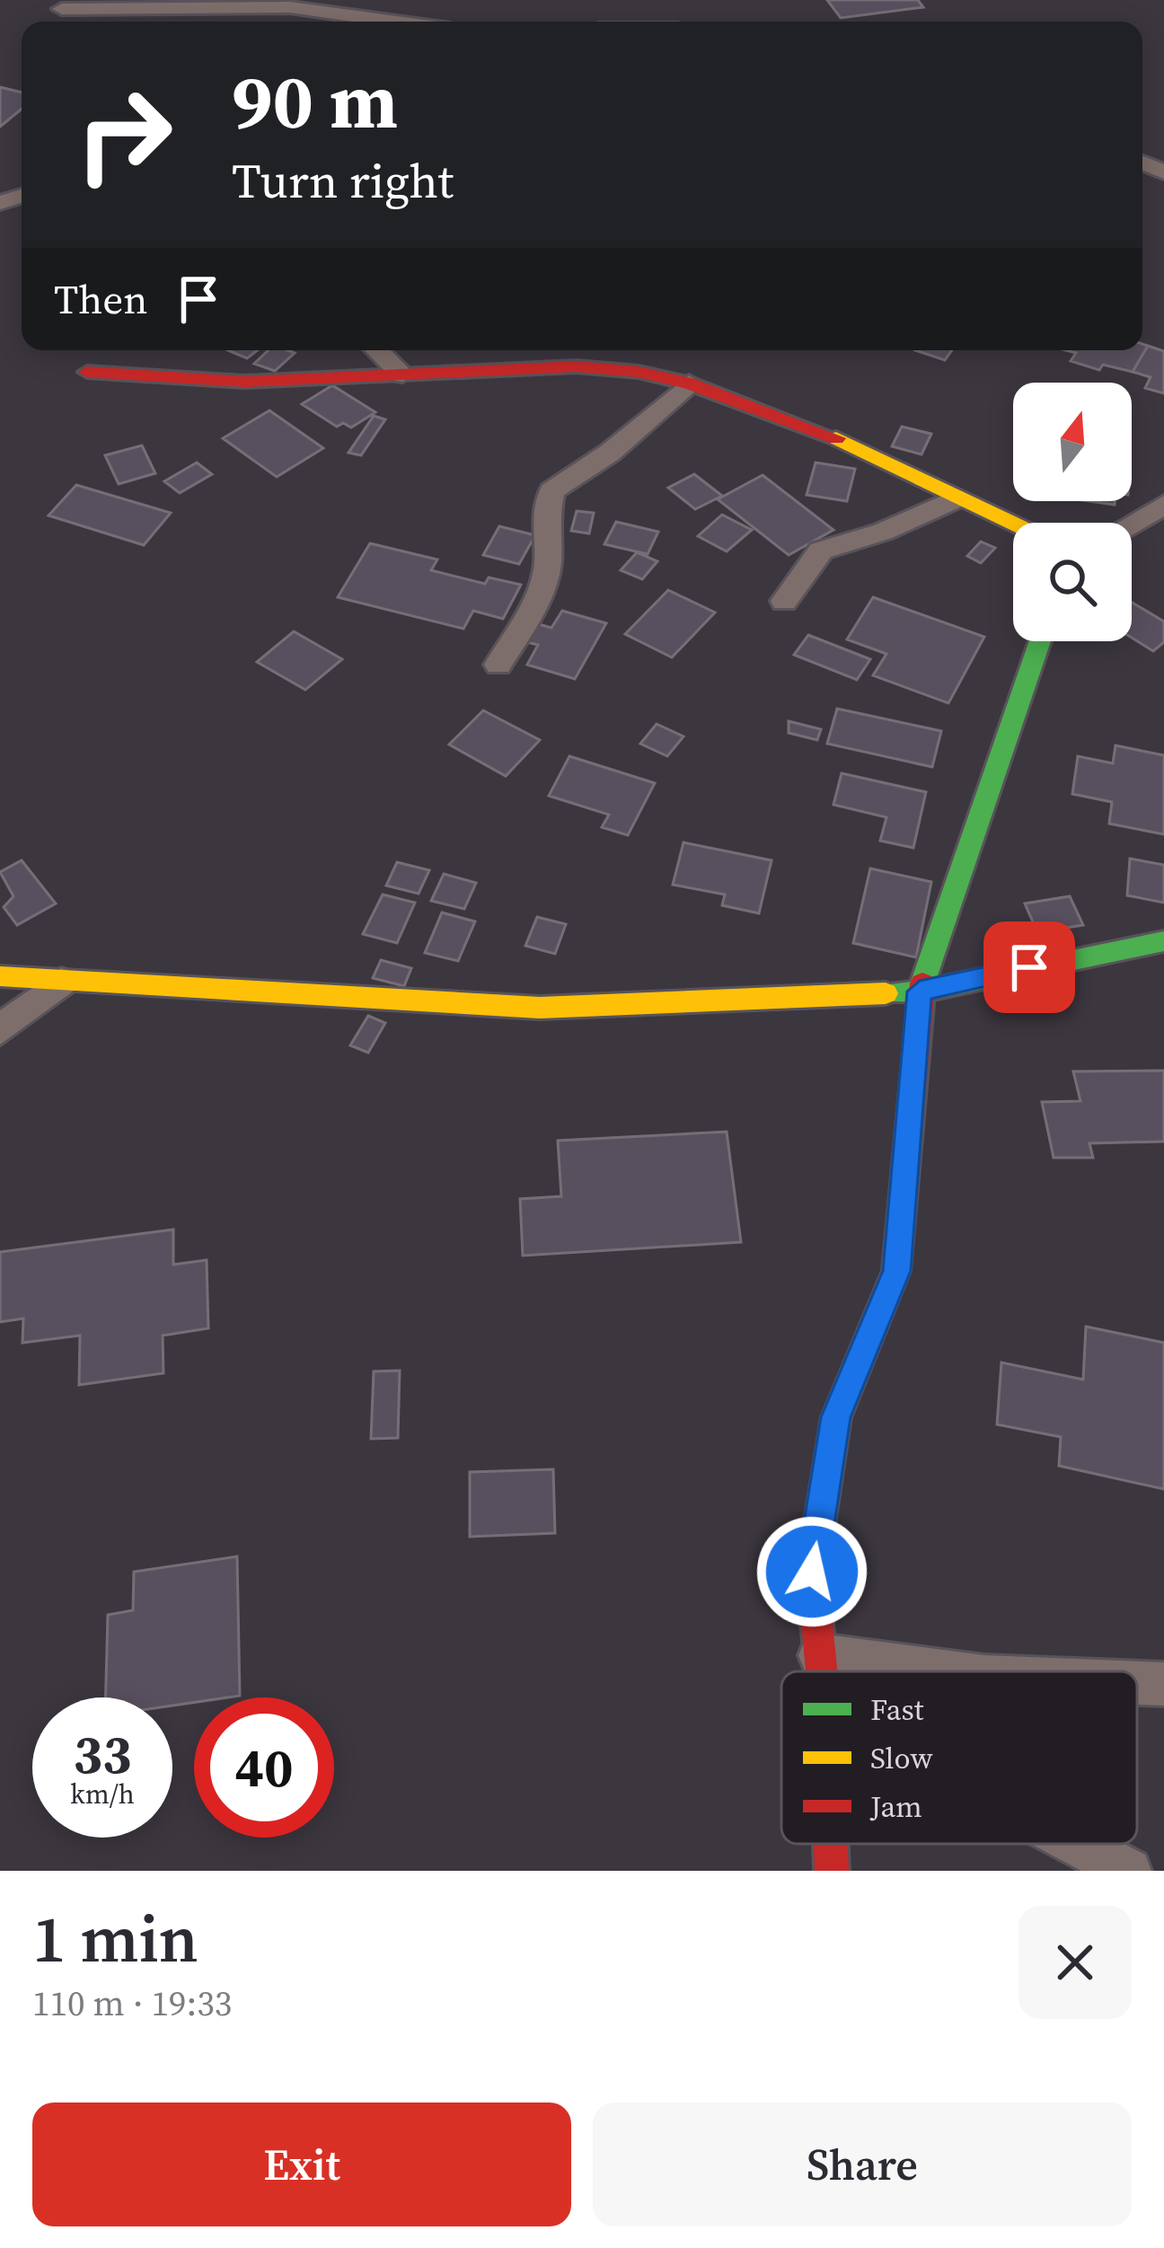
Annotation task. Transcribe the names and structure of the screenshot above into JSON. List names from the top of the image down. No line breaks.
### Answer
{"legend":["Fast","Slow","Jam"],"north":"top","page":{"turn":["90 m","Turn right"],"then":"Then","speed":"33 km/h","limit":"40","heading":["1 min","110 m · 19:33"],"buttons":["Exit","Share"]}}
